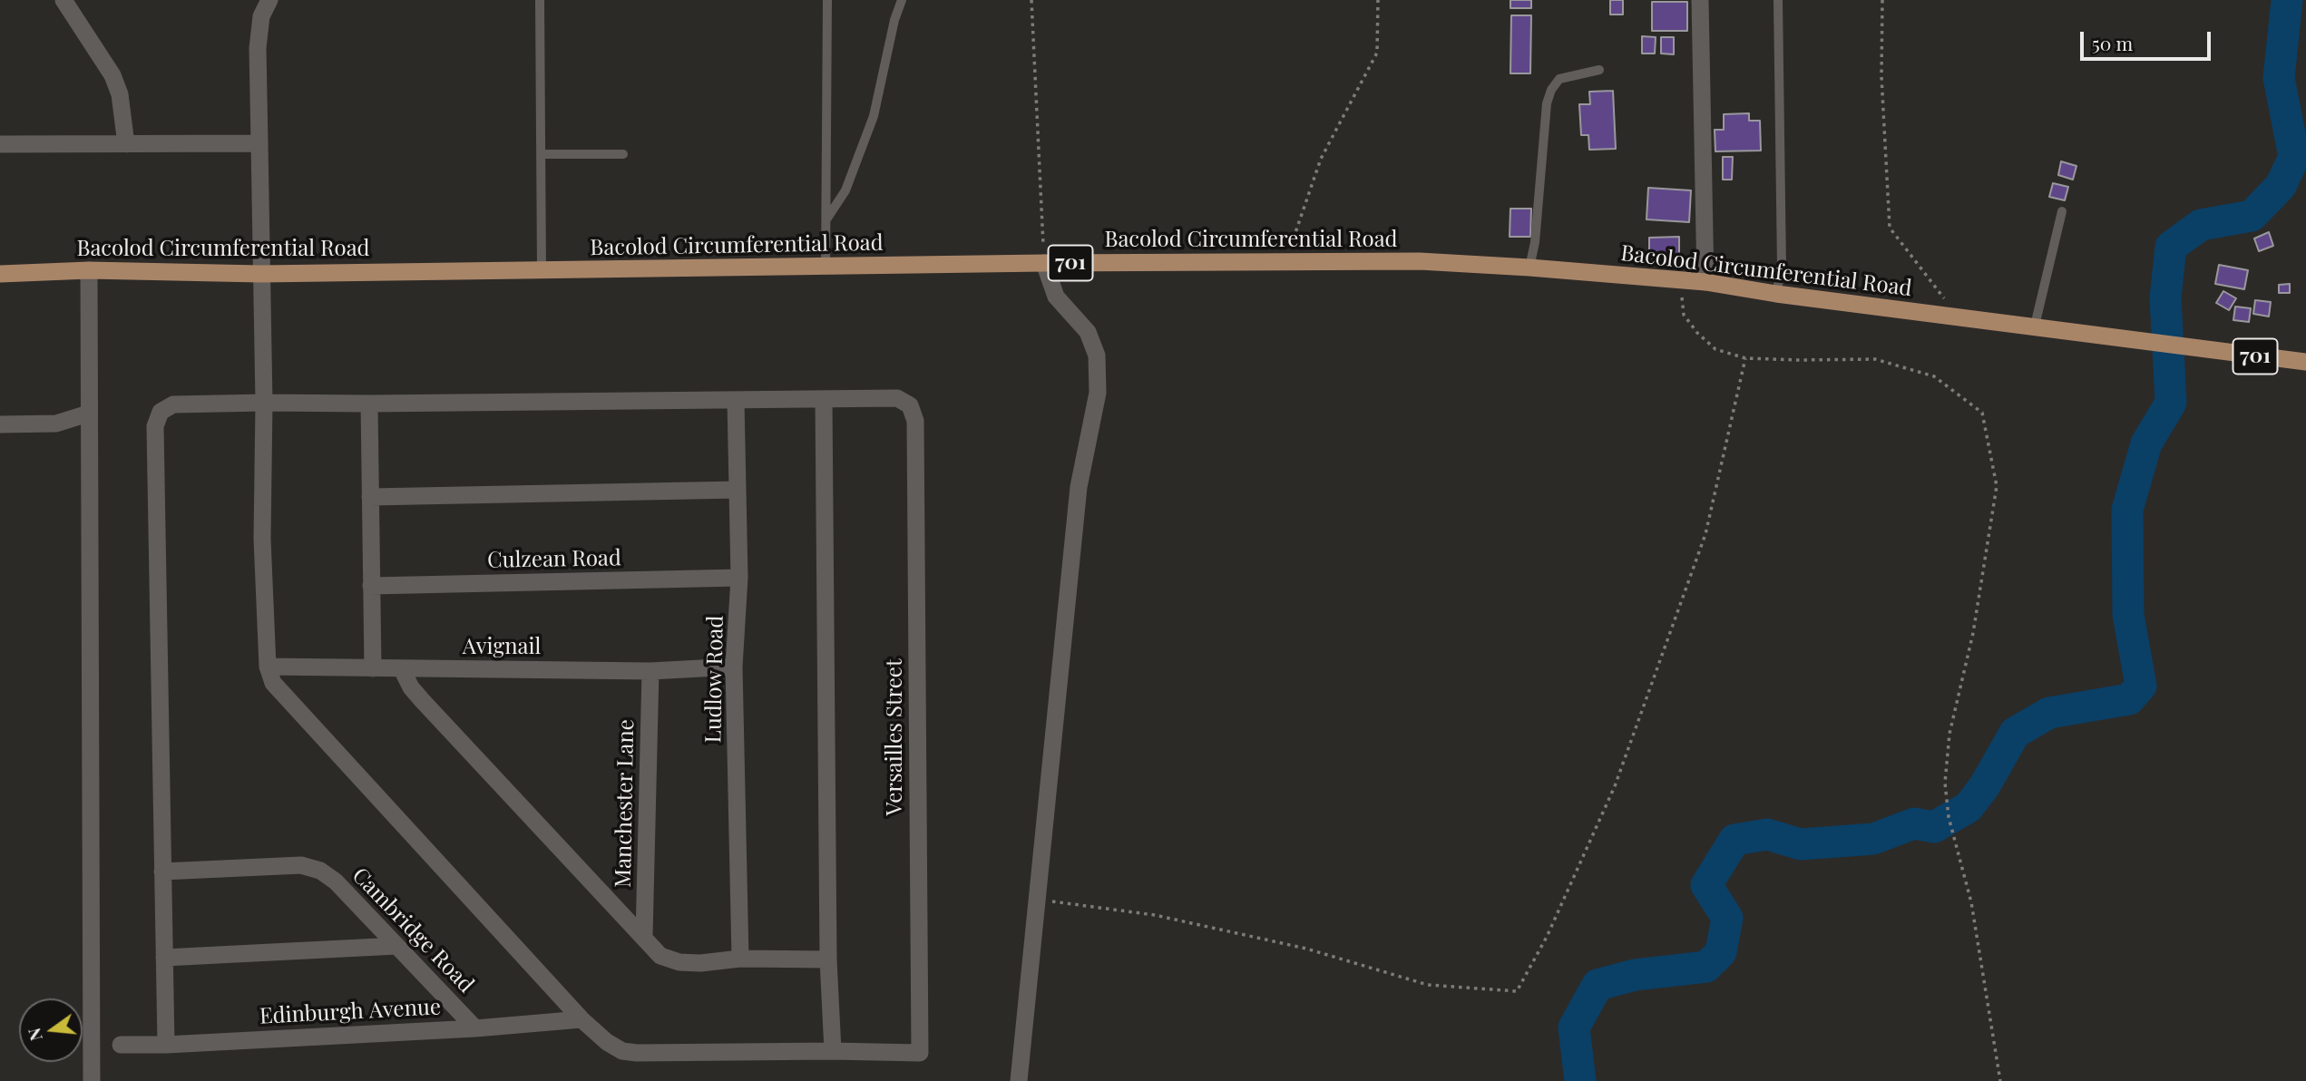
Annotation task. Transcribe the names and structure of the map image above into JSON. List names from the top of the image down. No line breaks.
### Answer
{"streets":{"main road":["Bacolod Circumferential Road","701"],"street":["Culzean Road","Avignail","Ludlow Road","Versailles Street","Manchester Lane","Cambridge Road","Edinburgh Avenue"]},"crossings":[["Culzean Road","Ludlow Road"],["Avignail","Ludlow Road"],["Avignail","Manchester Lane"],["Cambridge Road","Edinburgh Avenue"]],"scale_bar":"50 m","north":"left"}
